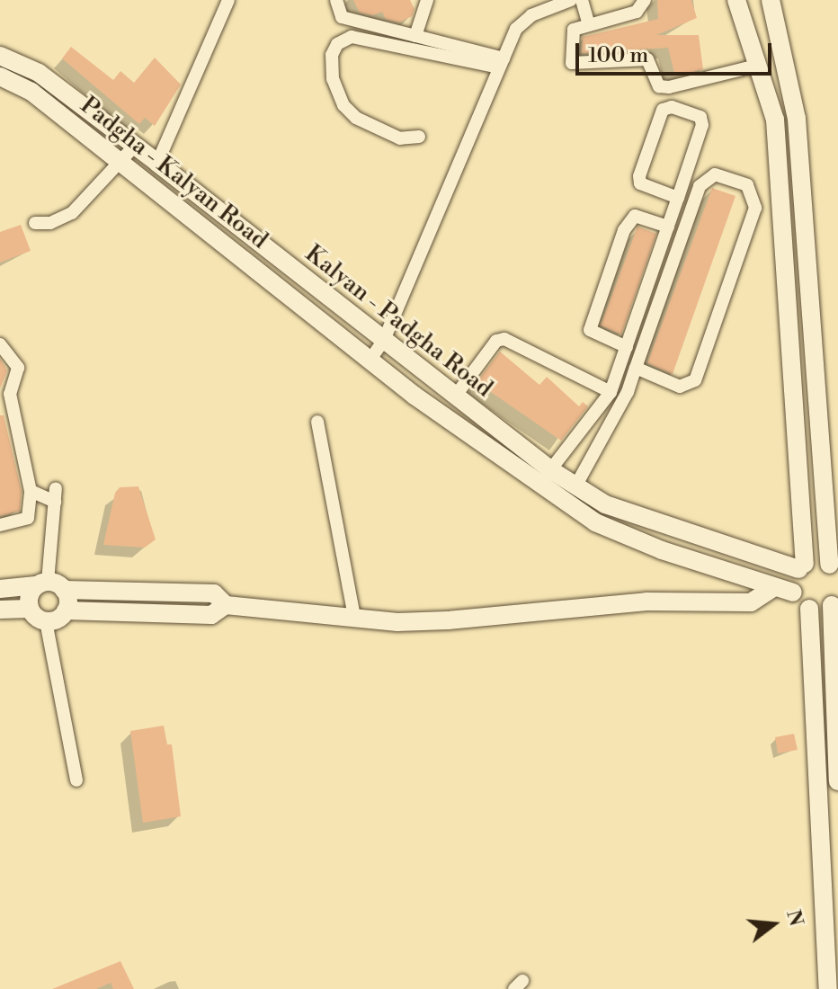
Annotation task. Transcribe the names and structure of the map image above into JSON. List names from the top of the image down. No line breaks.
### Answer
{"streets":{"street":["Padgha - Kalyan Road","Kalyan - Padgha Road"]},"crossings":[["Padgha - Kalyan Road","Kalyan - Padgha Road"]],"scale_bar":"100 m","north":"right"}
